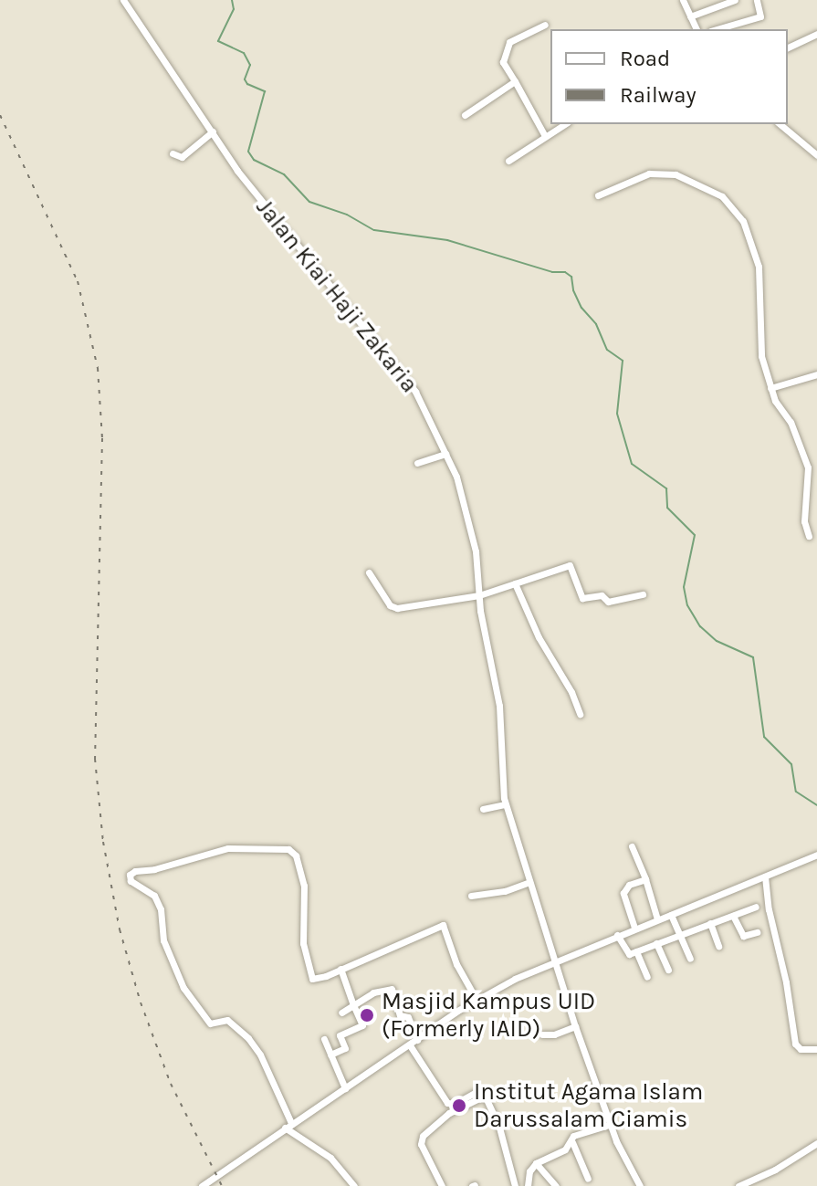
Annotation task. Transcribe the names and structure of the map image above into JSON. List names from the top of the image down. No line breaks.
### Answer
{"streets":{"street":["Jalan Kiai Haji Zakaria"]},"places":["Masjid Kampus UID (Formerly IAID)","Institut Agama Islam Darussalam Ciamis"],"legend":["Road","Railway"]}
